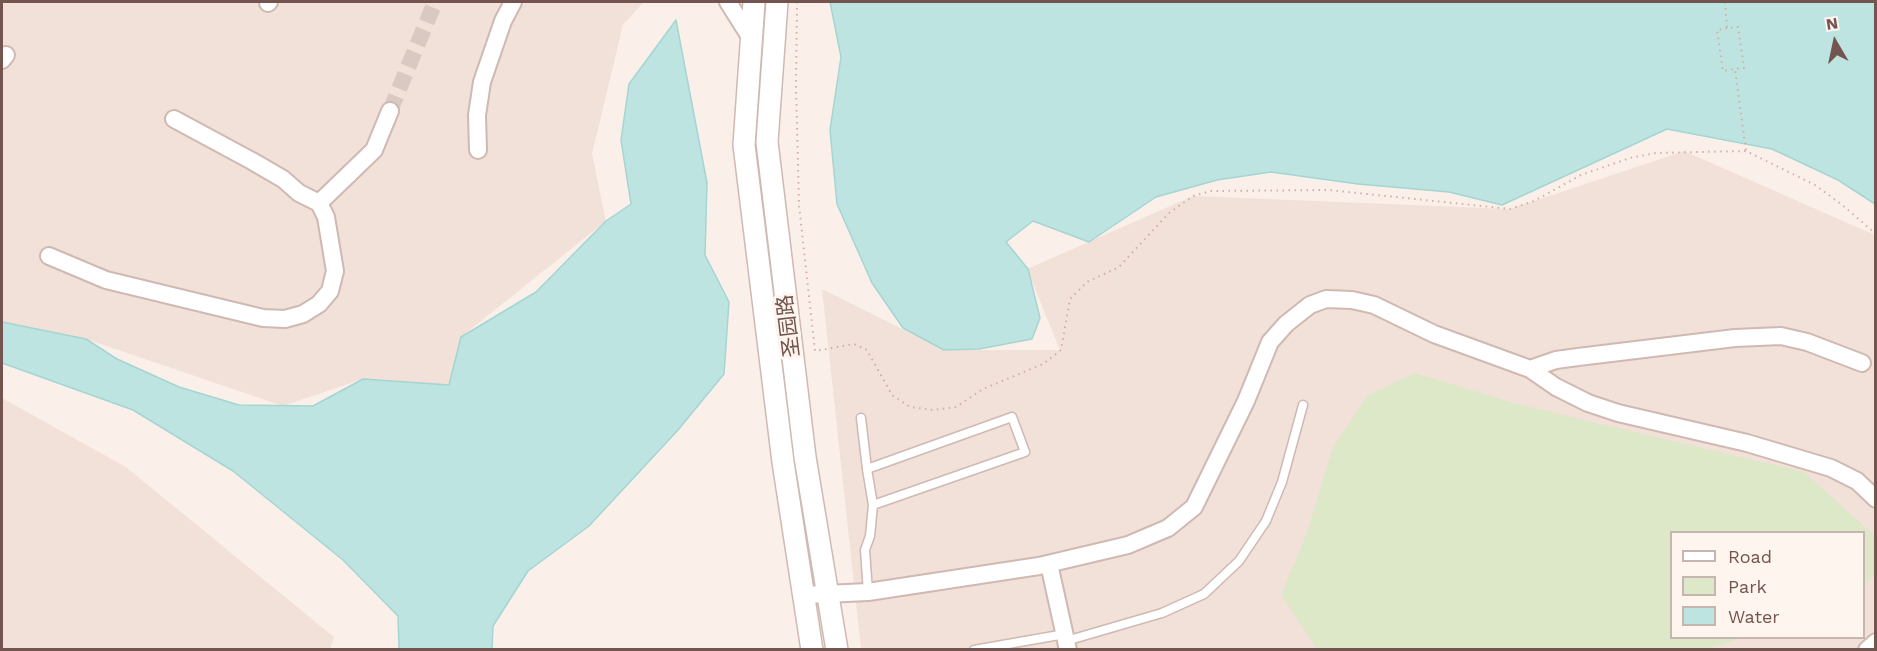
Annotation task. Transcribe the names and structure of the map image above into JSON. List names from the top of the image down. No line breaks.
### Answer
{"streets":{"street":["圣园路"]},"legend":["Road","Park","Water"],"north":"top"}
